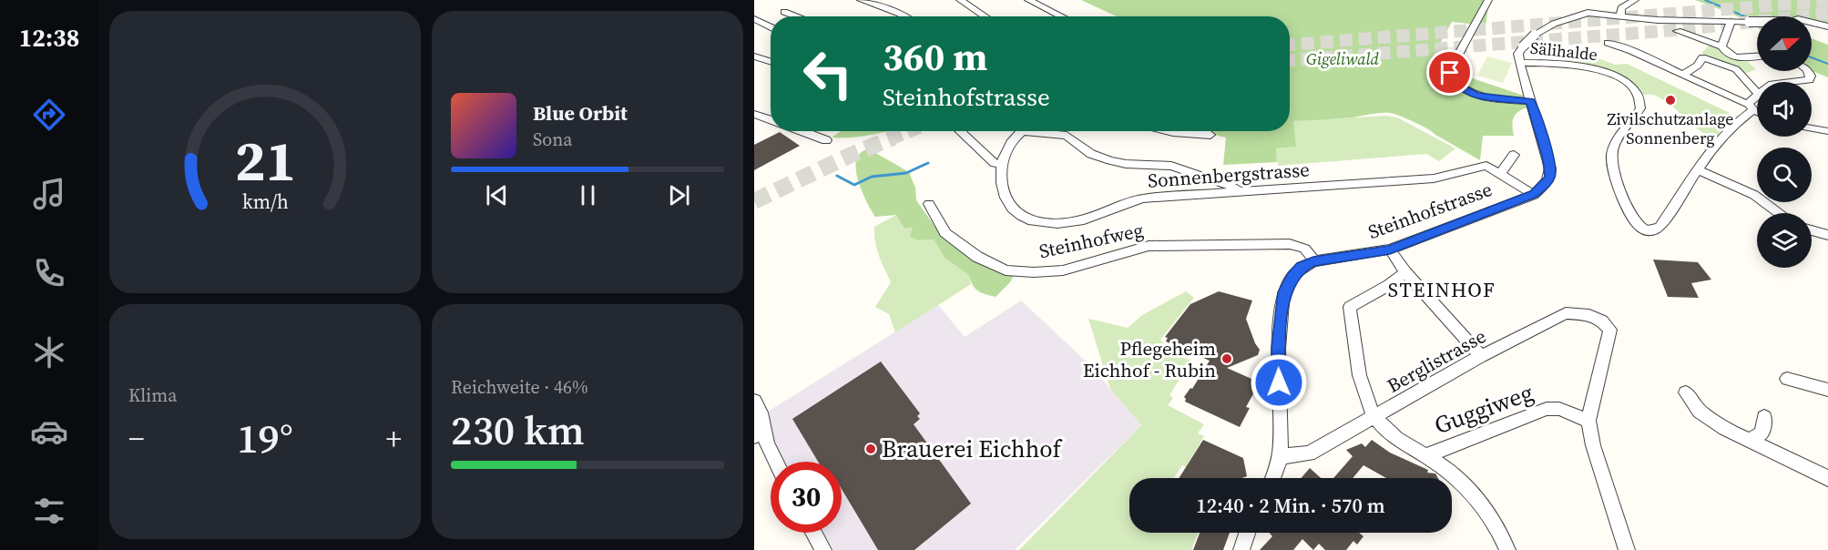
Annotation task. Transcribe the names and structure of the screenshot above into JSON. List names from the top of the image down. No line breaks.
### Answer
{"streets":{"street":["Sälihalde","Sonnenbergstrasse","Steinhofstrasse","Steinhofweg","Berglistrasse","Guggiweg"]},"crossings":[["Sonnenbergstrasse","Steinhofstrasse"],["Steinhofstrasse","Steinhofweg"],["Steinhofstrasse","Berglistrasse"],["Berglistrasse","Guggiweg"]],"districts":["STEINHOF"],"parks":["Gigeliwald"],"places":["Zivilschutzanlage Sonnenberg","Pflegeheim Eichhof - Rubin","Brauerei Eichhof"],"north":"right","page":{"tabs":"12:38","turn":["360 m","Steinhofstrasse"],"song":["Blue Orbit","Sona"],"tile":["Klima",["Reichweite · 46%","230 km"]],"heat":["−","19°","+"],"limit":"30","trip":"12:40 · 2 Min. · 570 m","gauge":["21","km/h"]}}
